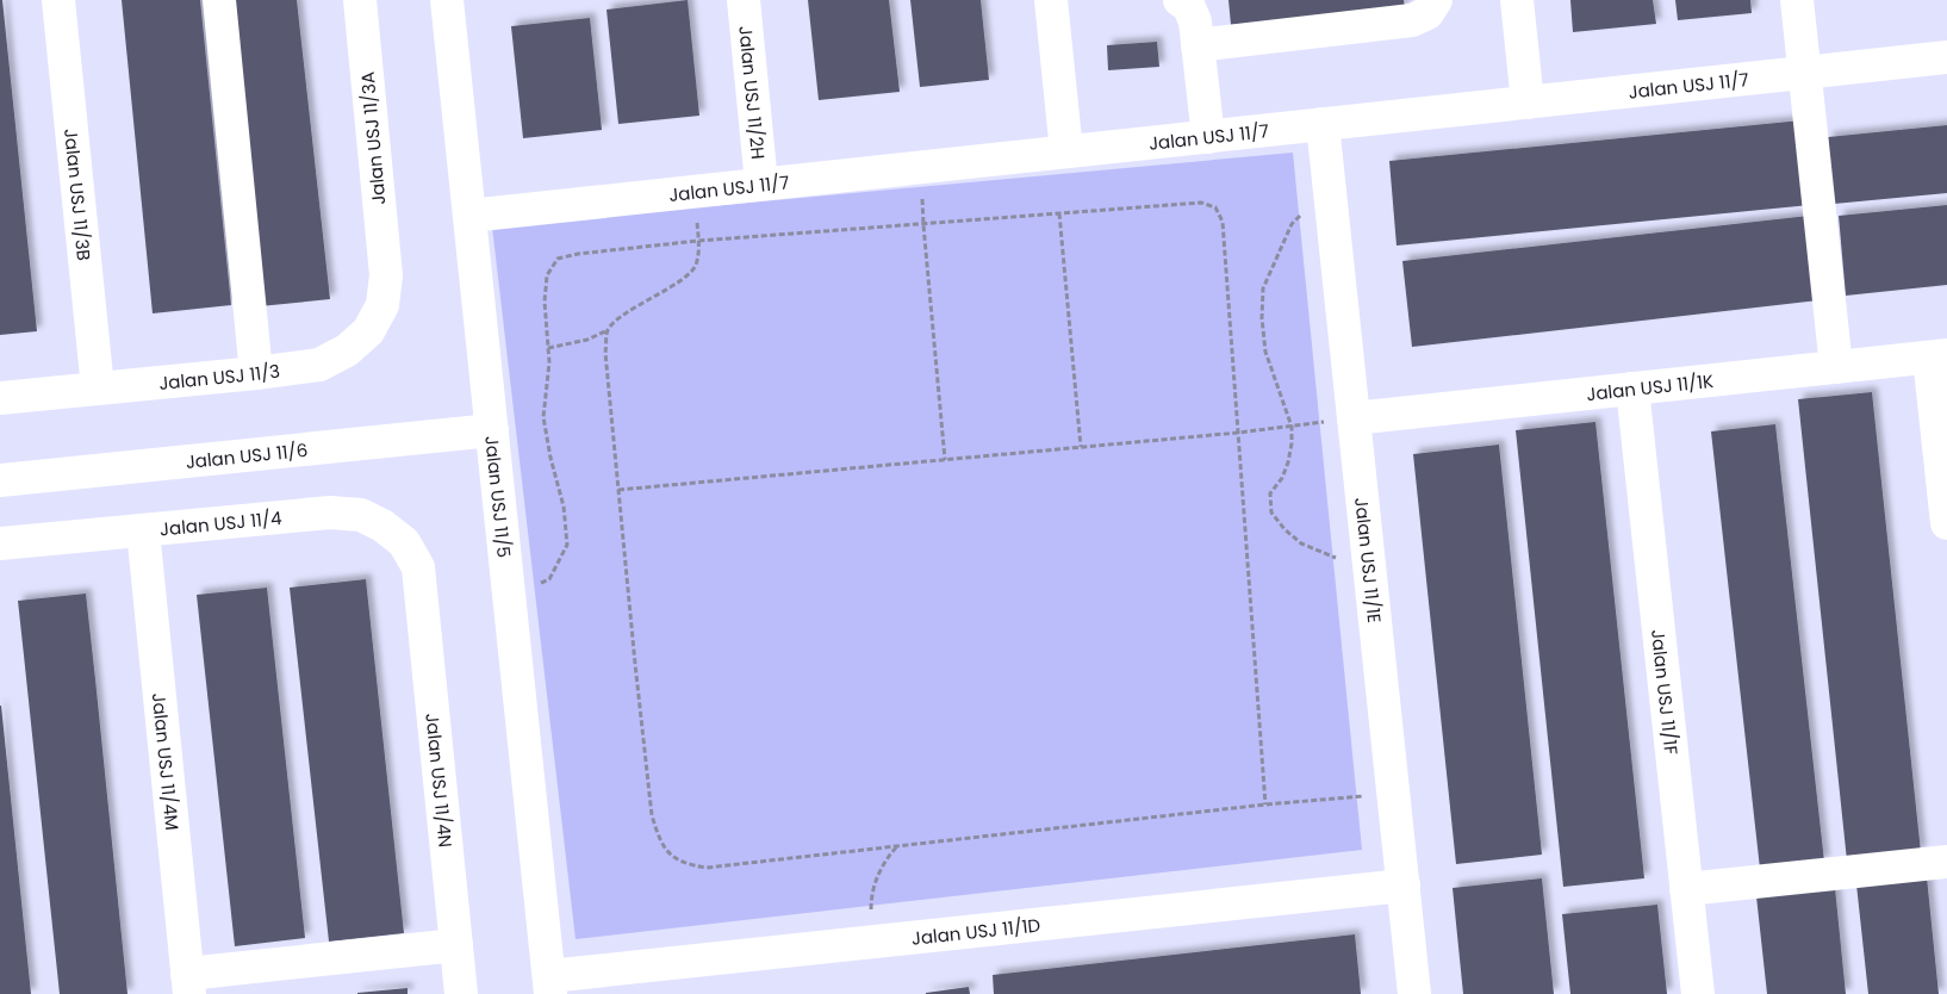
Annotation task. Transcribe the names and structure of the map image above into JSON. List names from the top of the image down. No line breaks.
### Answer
{"streets":{"street":["Jalan USJ 11/7","Jalan USJ 11/2H","Jalan USJ 11/3A","Jalan USJ 11/3B","Jalan USJ 11/3","Jalan USJ 11/1K","Jalan USJ 11/6","Jalan USJ 11/5","Jalan USJ 11/4","Jalan USJ 11/1E","Jalan USJ 11/1F","Jalan USJ 11/4M","Jalan USJ 11/4N","Jalan USJ 11/1D"]},"crossings":[["Jalan USJ 11/7","Jalan USJ 11/2H"],["Jalan USJ 11/7","Jalan USJ 11/5"],["Jalan USJ 11/7","Jalan USJ 11/1E"],["Jalan USJ 11/3A","Jalan USJ 11/3"],["Jalan USJ 11/3B","Jalan USJ 11/3"],["Jalan USJ 11/1K","Jalan USJ 11/1E"],["Jalan USJ 11/1K","Jalan USJ 11/1F"],["Jalan USJ 11/6","Jalan USJ 11/5"],["Jalan USJ 11/5","Jalan USJ 11/1D"],["Jalan USJ 11/4","Jalan USJ 11/4M"],["Jalan USJ 11/4","Jalan USJ 11/4N"],["Jalan USJ 11/1E","Jalan USJ 11/1D"]]}
